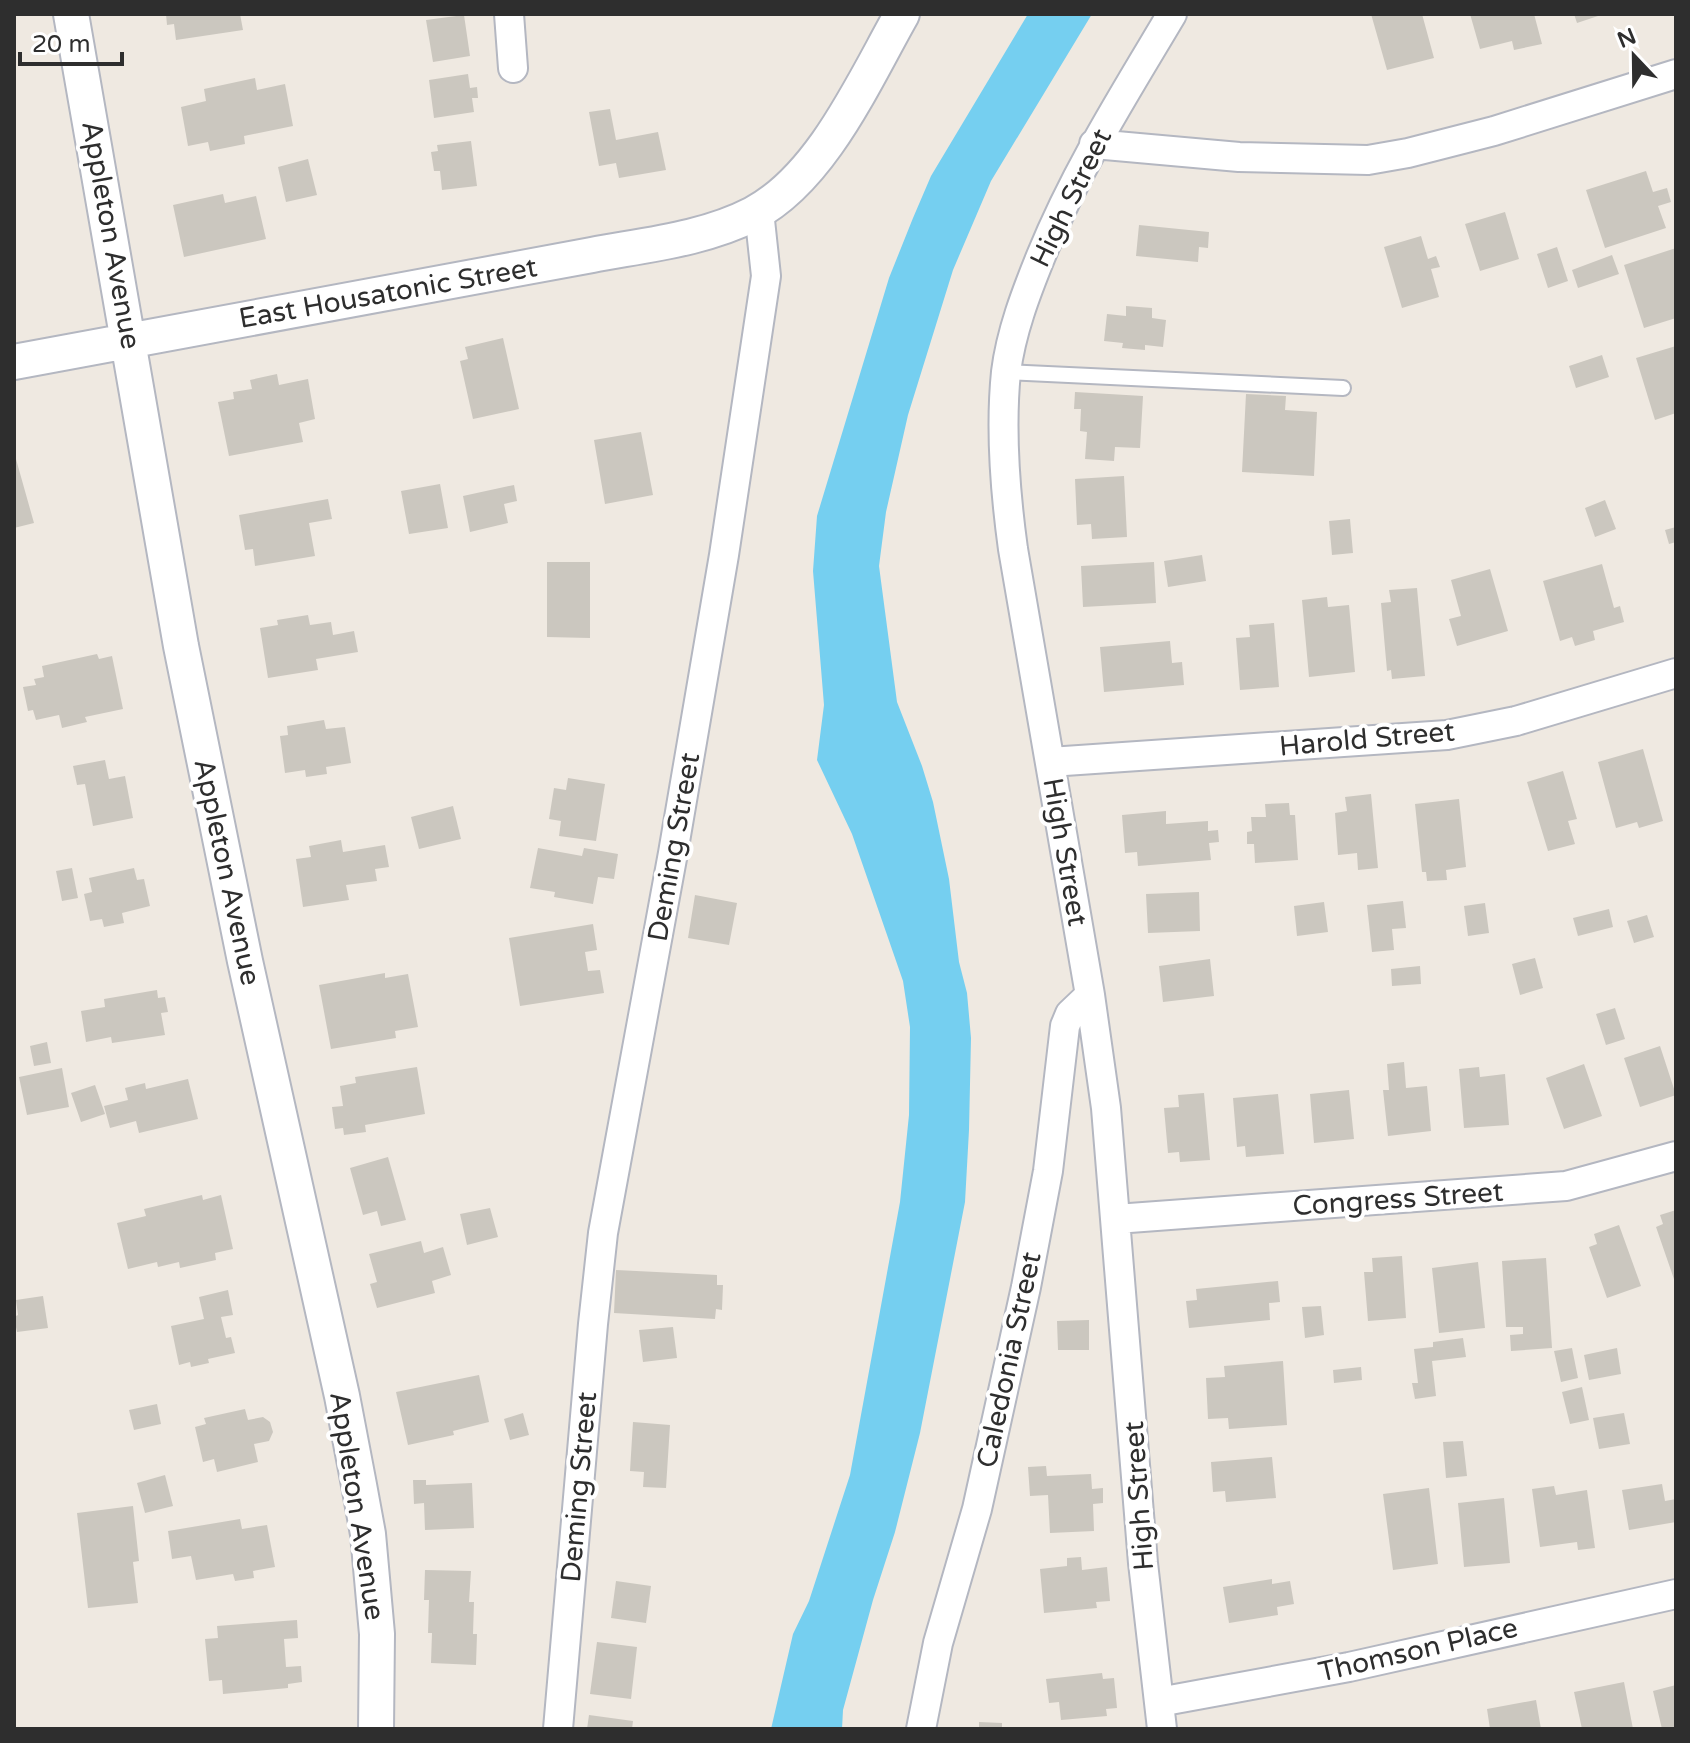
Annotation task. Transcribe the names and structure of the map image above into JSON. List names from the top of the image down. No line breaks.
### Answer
{"streets":{"street":["High Street","Appleton Avenue","East Housatonic Street","Harold Street","Deming Street","Congress Street","Caledonia Street","Thomson Place"]},"crossings":[["High Street","Harold Street"],["High Street","Congress Street"],["High Street","Caledonia Street"],["High Street","Thomson Place"],["Appleton Avenue","East Housatonic Street"],["East Housatonic Street","Deming Street"]],"scale_bar":"20 m","north":"top"}
